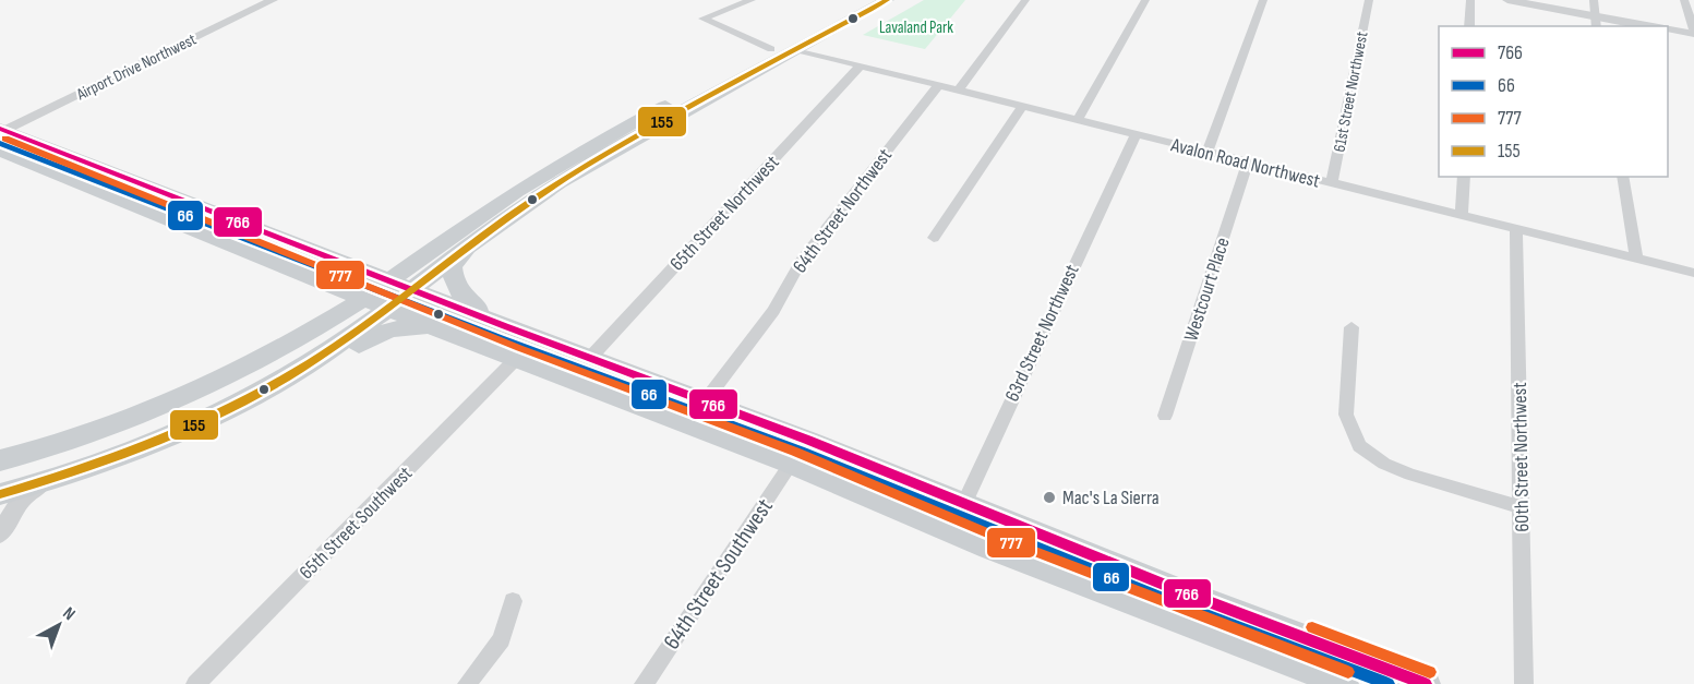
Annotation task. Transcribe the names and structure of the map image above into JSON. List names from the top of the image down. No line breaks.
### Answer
{"streets":{"street":["Airport Drive Northwest","61st Street Northwest","Avalon Road Northwest","64th Street Northwest","65th Street Northwest","Westcourt Place","63rd Street Northwest","60th Street Northwest","65th Street Southwest","64th Street Southwest"]},"crossings":[["61st Street Northwest","Avalon Road Northwest"],["Avalon Road Northwest","64th Street Northwest"],["Avalon Road Northwest","65th Street Northwest"],["Avalon Road Northwest","Westcourt Place"],["Avalon Road Northwest","63rd Street Northwest"],["Avalon Road Northwest","60th Street Northwest"]],"parks":["Lavaland Park"],"places":["Mac's La Sierra"],"lines":["transit line 155","transit line 766","transit line 777","transit line 66"],"legend":["766","66","777","155"],"north":"top right"}
